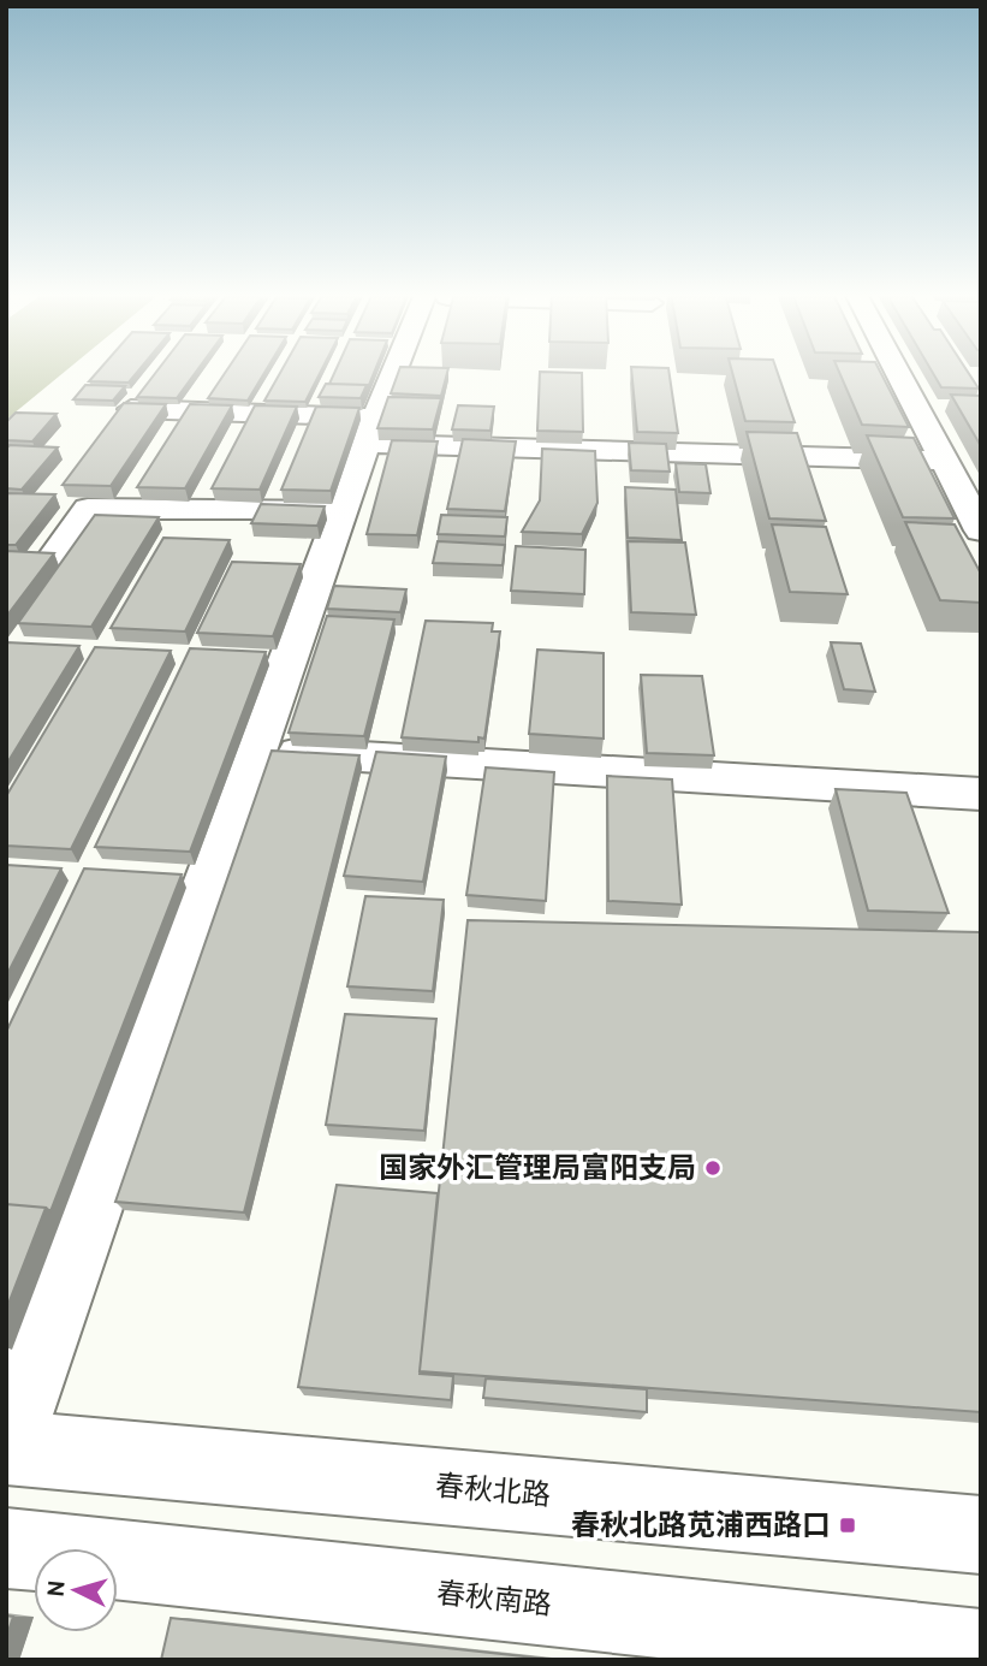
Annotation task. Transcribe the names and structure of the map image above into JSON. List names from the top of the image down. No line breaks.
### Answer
{"streets":{"street":["春秋北路","春秋南路"]},"places":{"other":["国家外汇管理局富阳支局"],"transit":["春秋北路苋浦西路口"]},"north":"left"}
